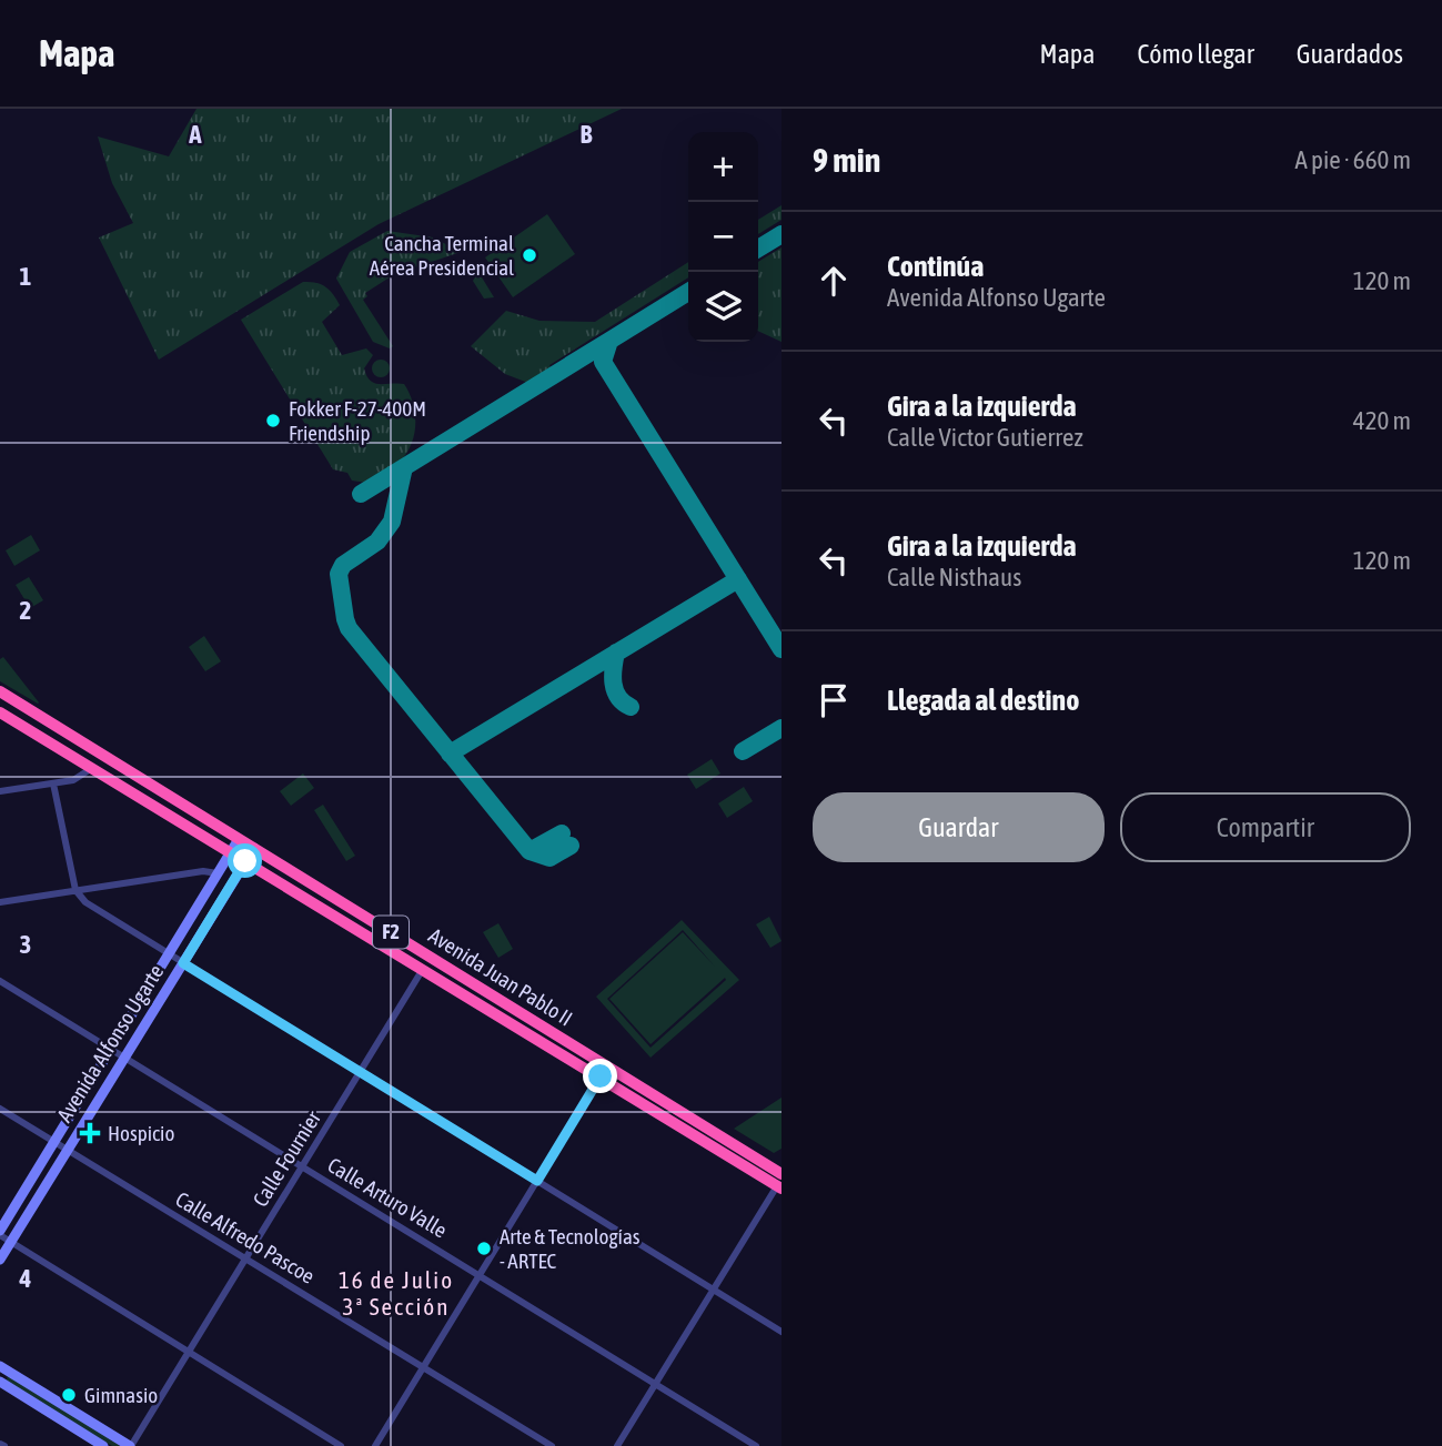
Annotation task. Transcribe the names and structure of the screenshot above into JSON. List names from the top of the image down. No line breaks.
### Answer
{"streets":{"highway":["F2","Avenida Juan Pablo II"],"main road":["Avenida Alfonso Ugarte"],"street":["Calle Fournier","Calle Arturo Valle","Calle Alfredo Pascoe"]},"crossings":[["Avenida Juan Pablo II","Avenida Alfonso Ugarte"],["Avenida Juan Pablo II","Calle Fournier"],["Avenida Alfonso Ugarte","Calle Arturo Valle"],["Avenida Alfonso Ugarte","Calle Alfredo Pascoe"],["Calle Fournier","Calle Arturo Valle"],["Calle Fournier","Calle Alfredo Pascoe"]],"districts":["16 de Julio 3ª Sección"],"places":{"other":["Cancha Terminal Aérea Presidencial","Fokker F-27-400M Friendship","Arte & Tecnologías - ARTEC","Gimnasio"],"health":["Hospicio"]},"page":{"header":"Mapa","nav":["Mapa","Cómo llegar","Guardados"],"heading":["9 min","A pie · 660 m"],"map_buttons":["+","−"],"list":[["Continúa","Avenida Alfonso Ugarte","120 m"],["Gira a la izquierda","Calle Victor Gutierrez","420 m"],["Gira a la izquierda","Calle Nisthaus","120 m"],"Llegada al destino"],"buttons":["Guardar","Compartir"]},"grid":{"columns":["A","B"],"rows":["1","2","3","4"]}}
